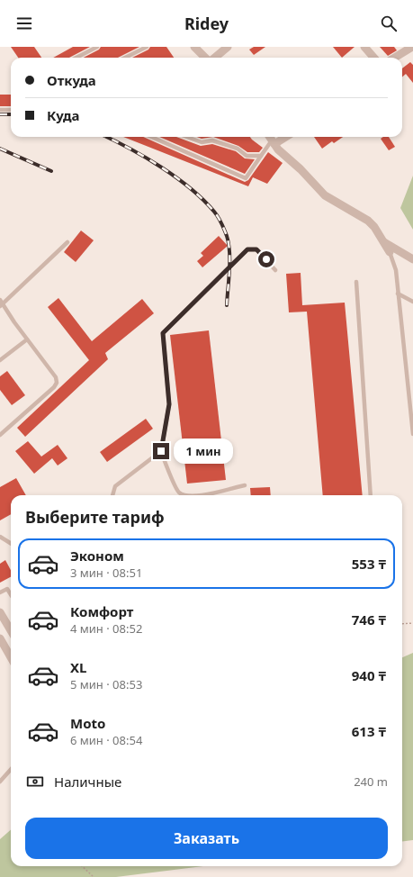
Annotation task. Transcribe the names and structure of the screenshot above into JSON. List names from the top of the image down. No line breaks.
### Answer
{"page":{"header":"Ridey","banner":["Откуда","Куда"],"bubble":"1 мин","heading":"Выберите тариф","list":[{"name":"Эконом","note":"3 мин · 08:51","value":"553 ₸"},{"name":"Комфорт","note":"4 мин · 08:52","value":"746 ₸"},{"name":"XL","note":"5 мин · 08:53","value":"940 ₸"},{"name":"Moto","note":"6 мин · 08:54","value":"613 ₸"}],"pay":["Наличные","240 m"],"buttons":"Заказать"}}
